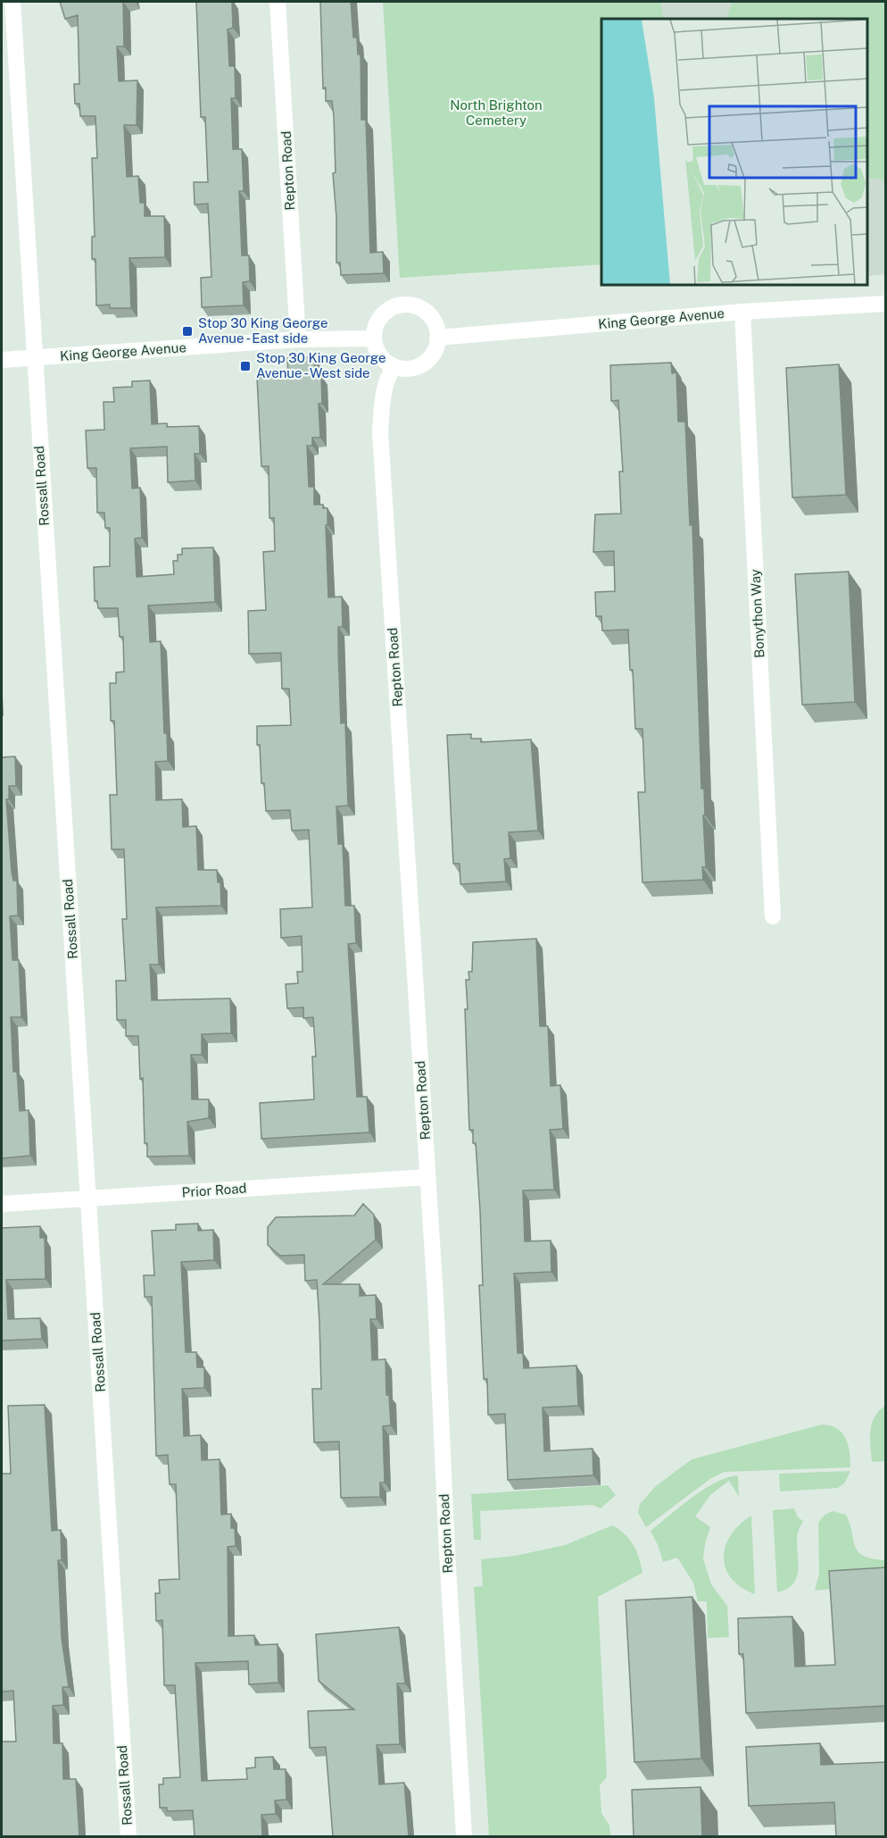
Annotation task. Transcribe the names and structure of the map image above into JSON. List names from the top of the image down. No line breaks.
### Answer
{"streets":{"street":["Repton Road","King George Avenue","Rossall Road","Bonython Way","Prior Road"]},"crossings":[["Repton Road","King George Avenue"],["Repton Road","Prior Road"],["King George Avenue","Rossall Road"],["King George Avenue","Bonython Way"],["Rossall Road","Prior Road"]],"parks":["North Brighton Cemetery"],"places":{"transit":["Stop 30 King George Avenue - East side","Stop 30 King George Avenue - West side"]}}
